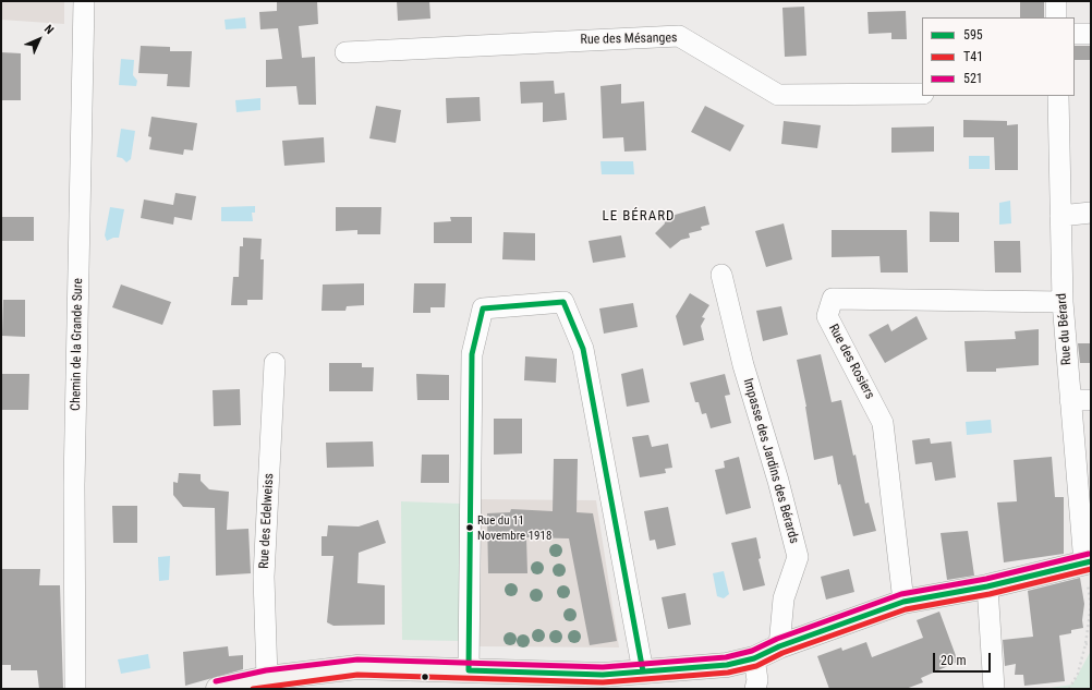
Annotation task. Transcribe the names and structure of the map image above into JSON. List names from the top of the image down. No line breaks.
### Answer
{"streets":{"street":["Rue des Mésanges","Rue du Bérard","Chemin de la Grande Sure","Rue des Rosiers","Impasse des Jardins des Bérards","Rue des Edelweiss"]},"crossings":[["Rue du Bérard","Rue des Rosiers"]],"districts":["LE BÉRARD"],"places":["Rue du 11 Novembre 1918"],"lines":["transit line 595","transit line 521","transit line T41"],"legend":["595","T41","521"],"scale_bar":"20 m","north":"top right"}
